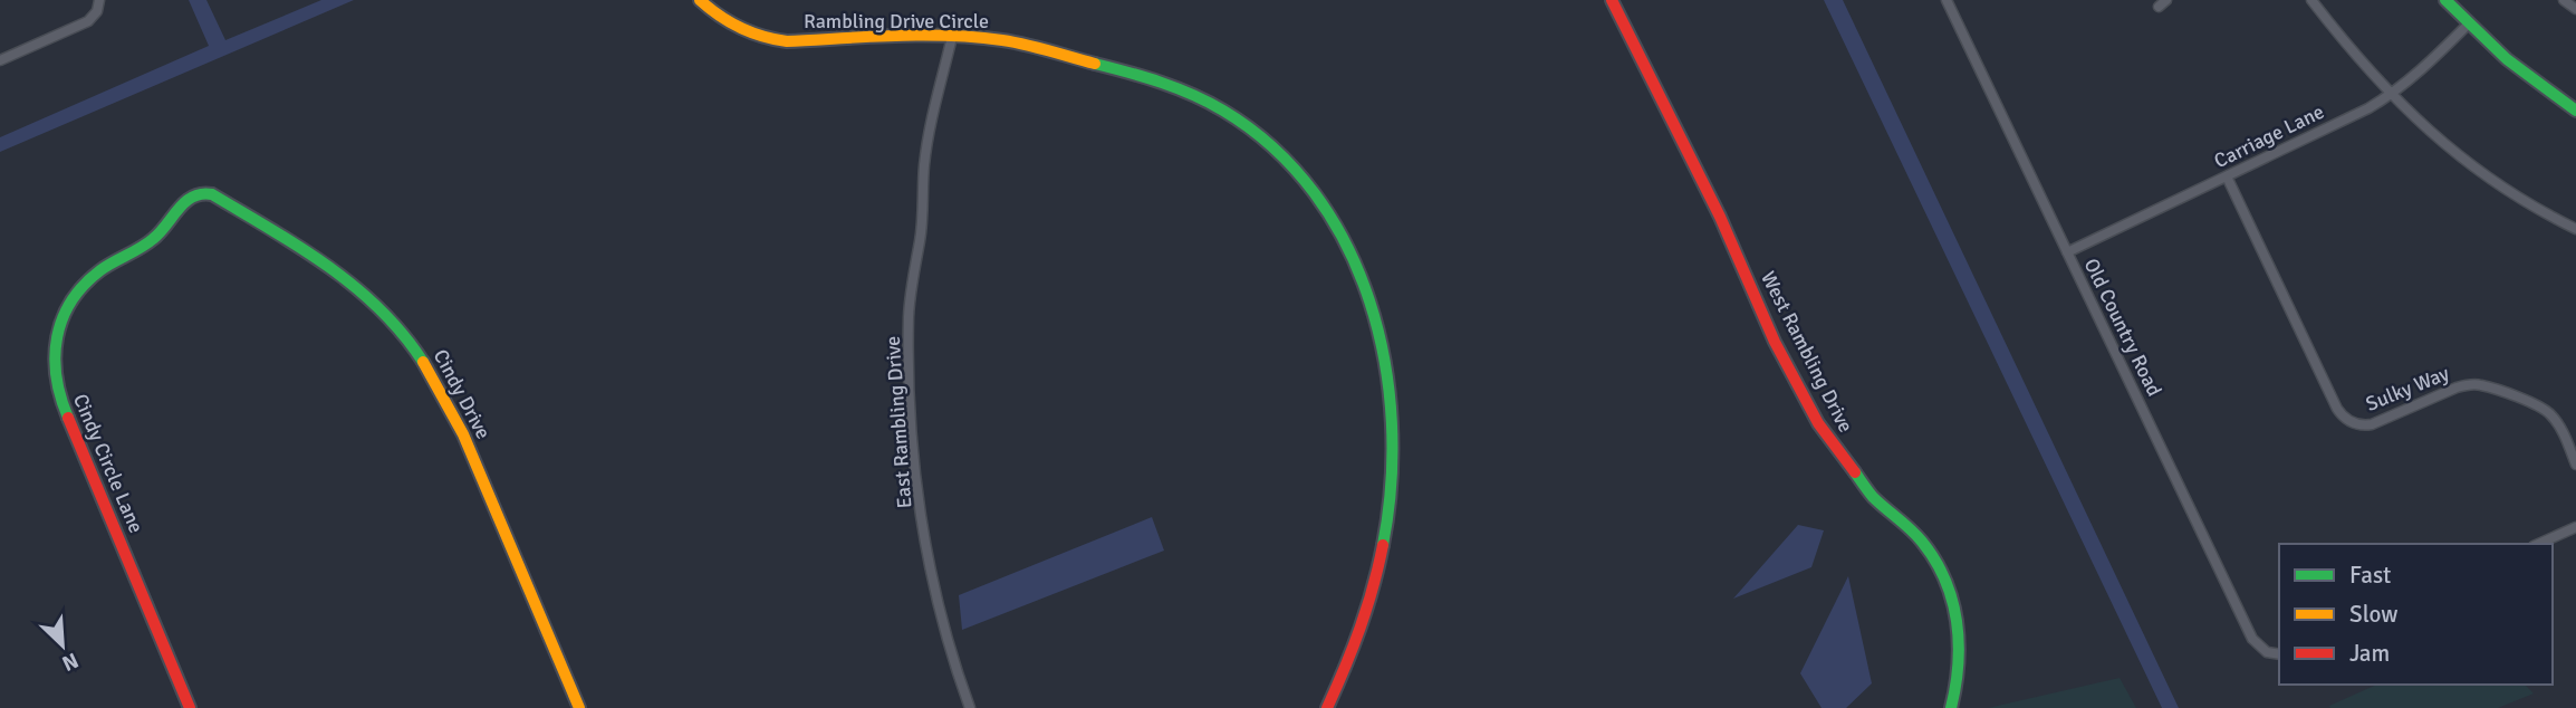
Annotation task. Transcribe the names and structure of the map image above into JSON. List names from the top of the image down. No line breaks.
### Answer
{"streets":{"street":["Rambling Drive Circle","Carriage Lane","Old Country Road","West Rambling Drive","Sulky Way","Cindy Drive","East Rambling Drive","Cindy Circle Lane"]},"crossings":[["Rambling Drive Circle","East Rambling Drive"],["Carriage Lane","Old Country Road"],["Carriage Lane","Sulky Way"],["Cindy Drive","Cindy Circle Lane"]],"legend":["Fast","Slow","Jam"],"north":"bottom right"}
